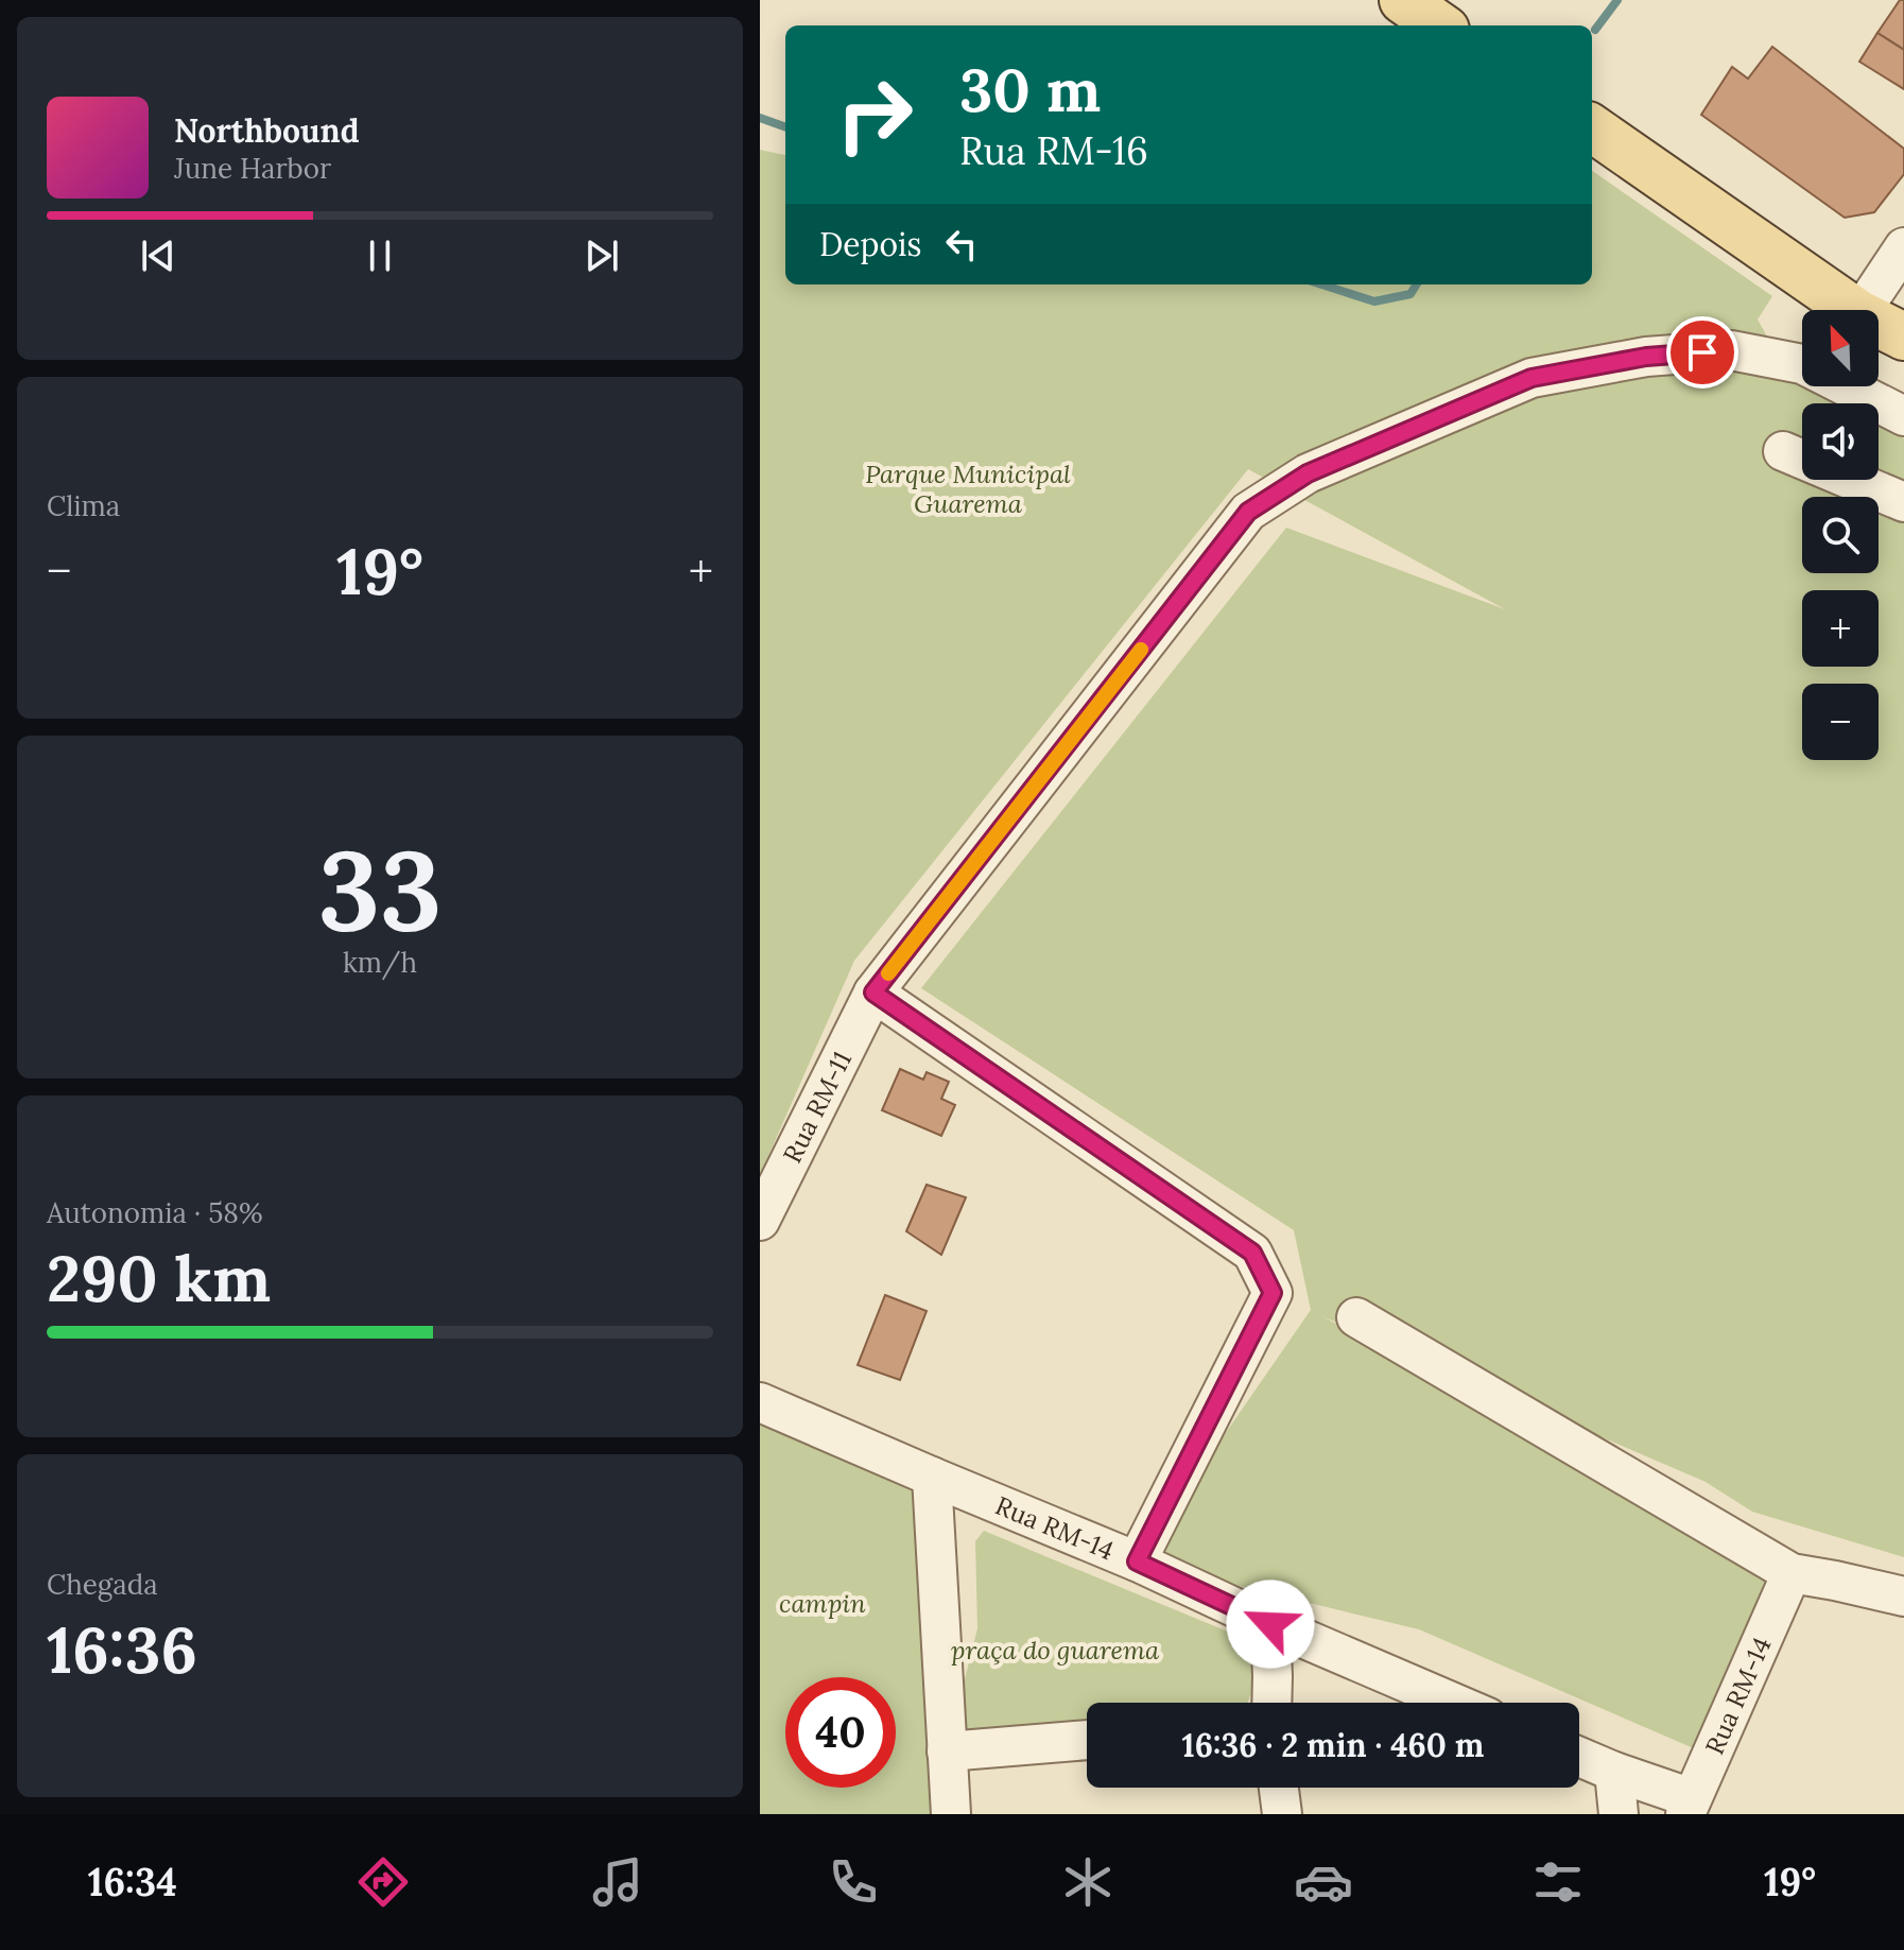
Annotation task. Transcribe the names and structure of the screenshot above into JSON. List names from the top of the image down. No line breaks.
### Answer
{"streets":{"street":["Rua RM-11","Rua RM-14"]},"parks":["Parque Municipal Guarema","campin","praça do guarema"],"north":"top left","page":{"turn":["30 m","Rua RM-16"],"song":["Northbound","June Harbor"],"then":"Depois","map_buttons":["+","−"],"tile":["Clima",["33","km/h"],["Autonomia · 58%","290 km"],["Chegada","16:36"]],"heat":["−","19°","+"],"limit":"40","trip":"16:36 · 2 min · 460 m","tabs":["16:34","19°"]}}
